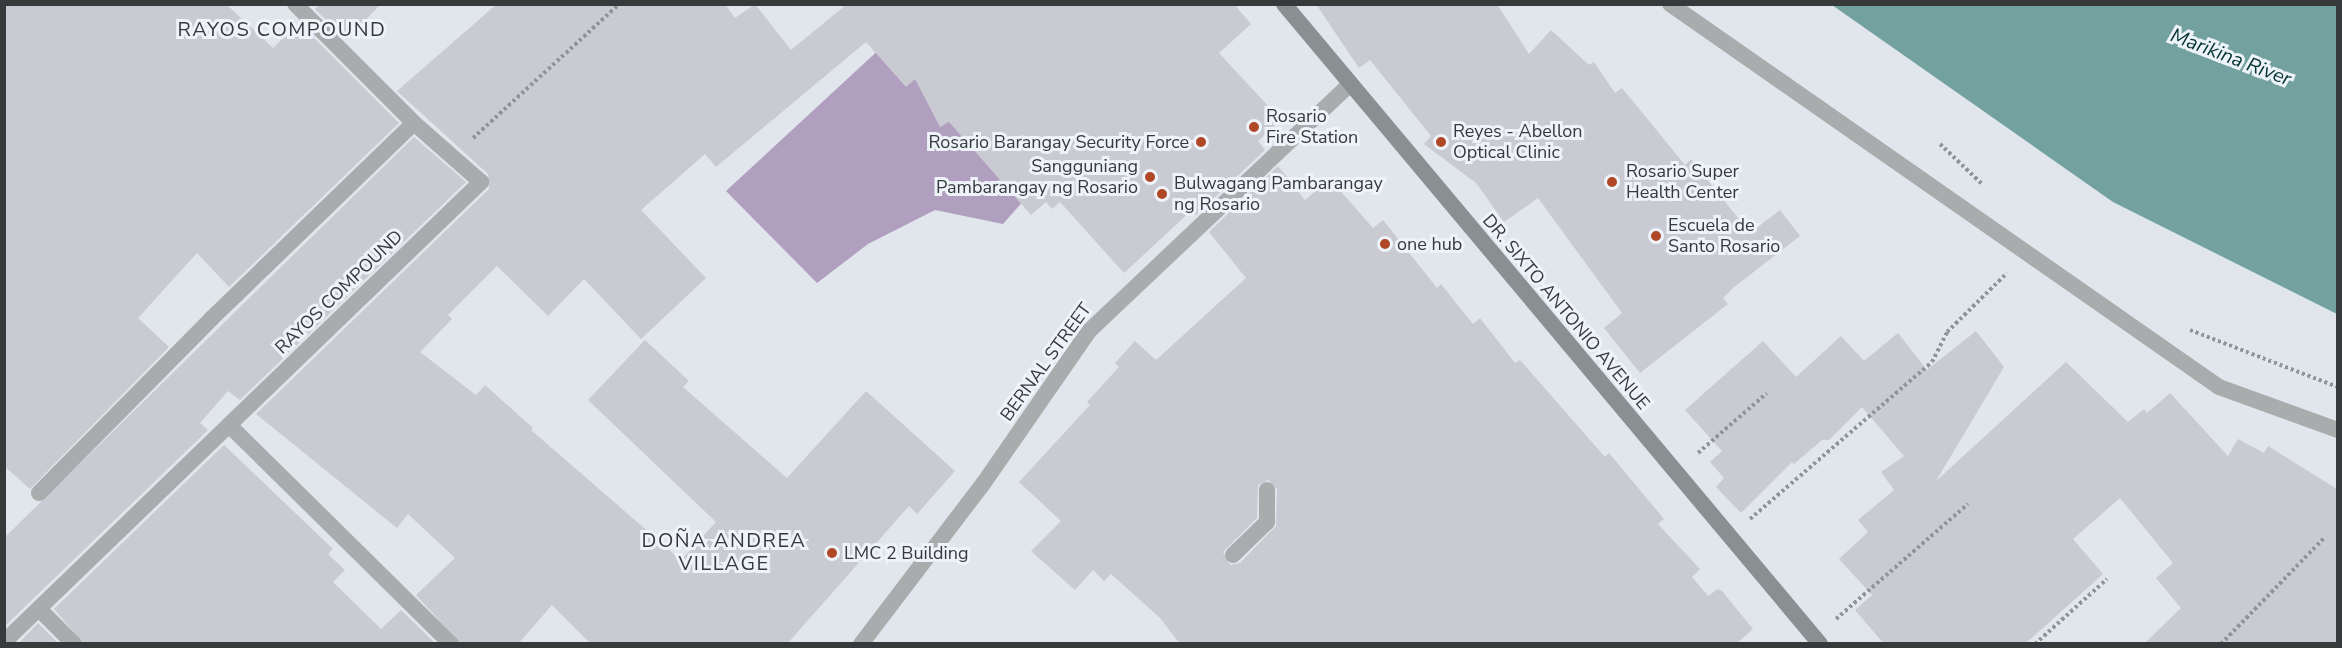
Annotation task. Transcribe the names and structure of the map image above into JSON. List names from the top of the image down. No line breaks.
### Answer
{"streets":{"main road":["DR. SIXTO ANTONIO AVENUE"],"street":["RAYOS COMPOUND","BERNAL STREET"]},"crossings":[["DR. SIXTO ANTONIO AVENUE","BERNAL STREET"]],"districts":["RAYOS COMPOUND","DOÑA ANDREA VILLAGE"],"water":["Marikina River"],"places":["Rosario Fire Station","Rosario Barangay Security Force","Reyes - Abellon Optical Clinic","Sangguniang Pambarangay ng Rosario","Rosario Super Health Center","Bulwagang Pambarangay ng Rosario","Escuela de Santo Rosario","one hub","LMC 2 Building"]}
